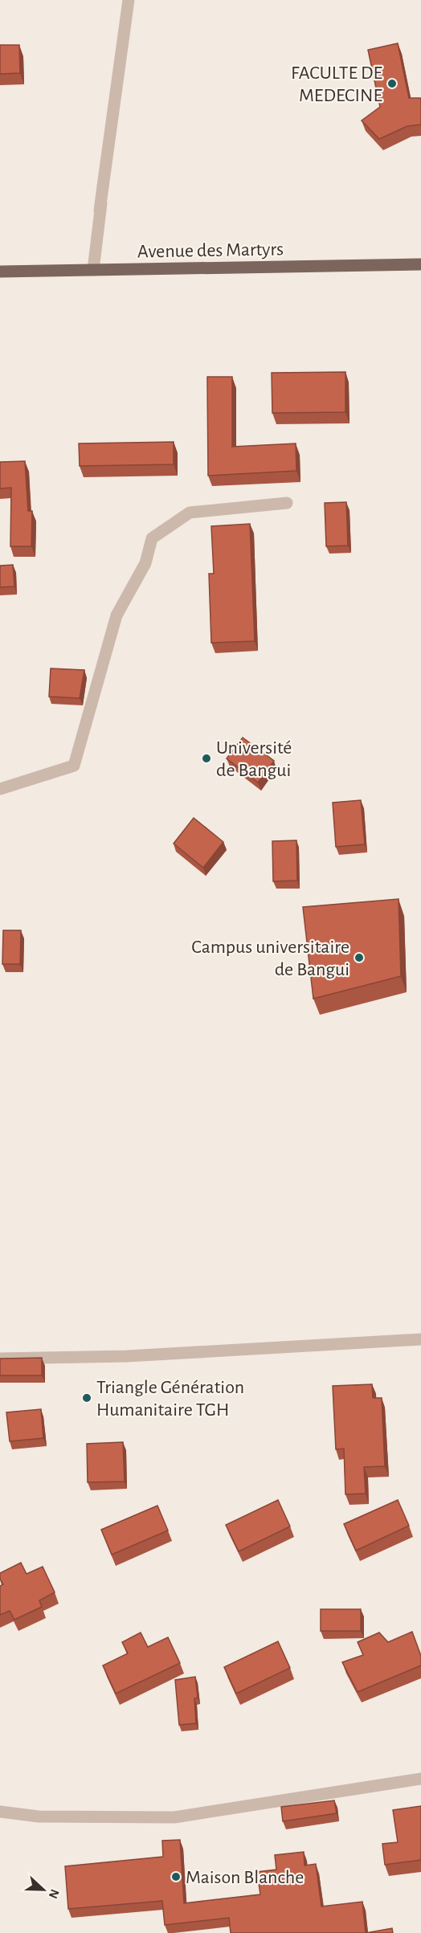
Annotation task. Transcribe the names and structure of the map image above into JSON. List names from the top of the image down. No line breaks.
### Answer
{"streets":{"main road":["Avenue des Martyrs"]},"places":["FACULTE DE MEDECINE","Université de Bangui","Campus universitaire de Bangui","Triangle Génération Humanitaire TGH","Maison Blanche"],"north":"right"}
